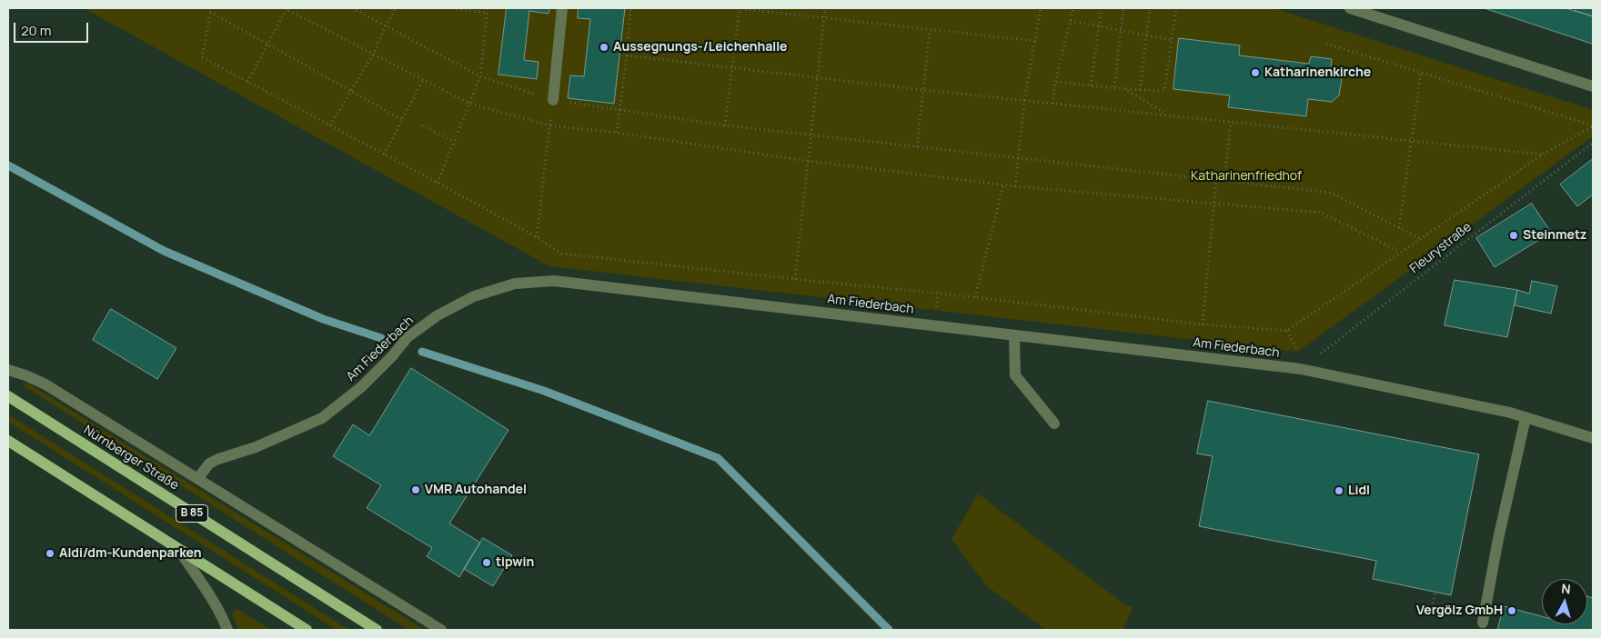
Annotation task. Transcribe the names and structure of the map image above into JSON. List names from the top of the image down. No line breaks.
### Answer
{"streets":{"main road":["Nürnberger Straße","B 85"],"street":["Am Fiederbach"],"path":["Fleurystraße"]},"crossings":[["Fleurystraße","Am Fiederbach"]],"parks":["Katharinenfriedhof"],"places":["Aussegnungs-/Leichenhalle","Katharinenkirche","Steinmetz","VMR Autohandel","Lidl","Aldi/dm-Kundenparken","tipwin","Vergölz GmbH"],"scale_bar":"20 m","north":"top"}
